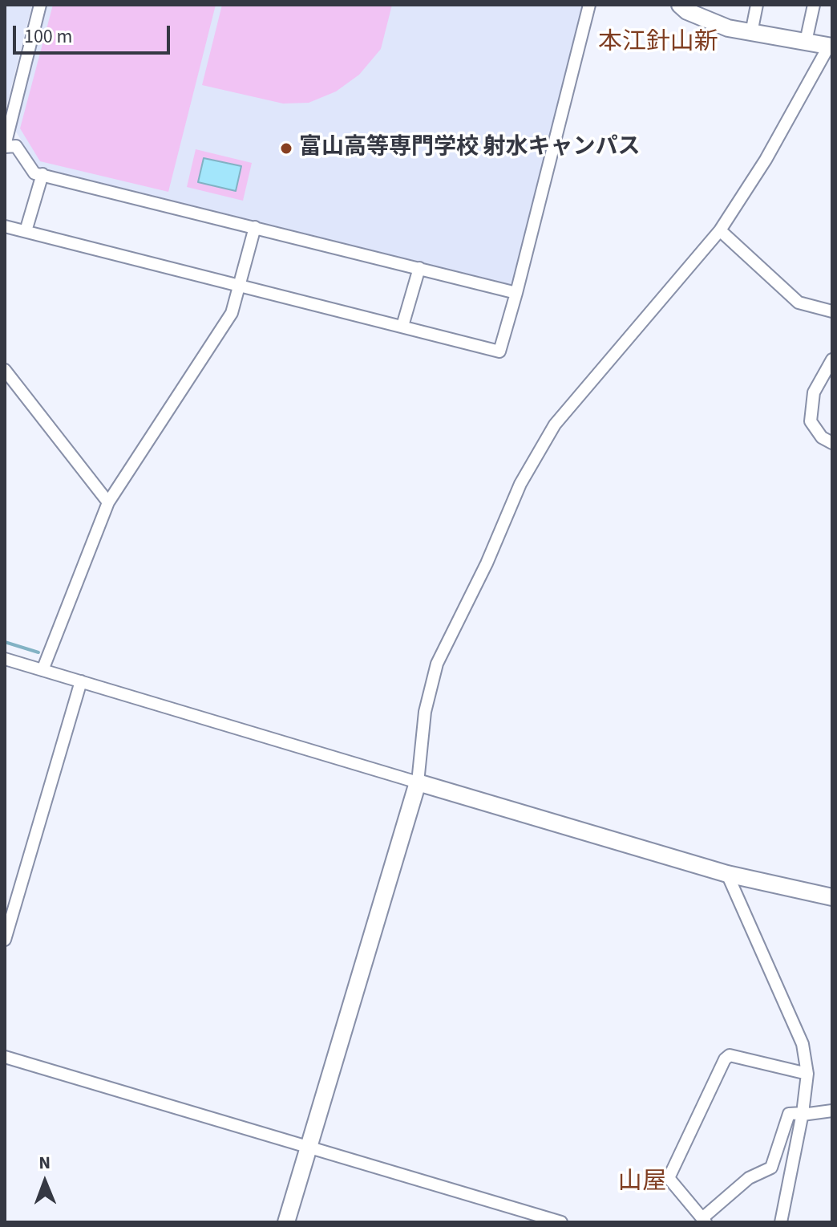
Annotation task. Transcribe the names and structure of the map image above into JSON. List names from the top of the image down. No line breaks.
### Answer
{"districts":["本江針山新","山屋"],"places":["富山高等専門学校 射水キャンパス"],"scale_bar":"100 m","north":"top"}
